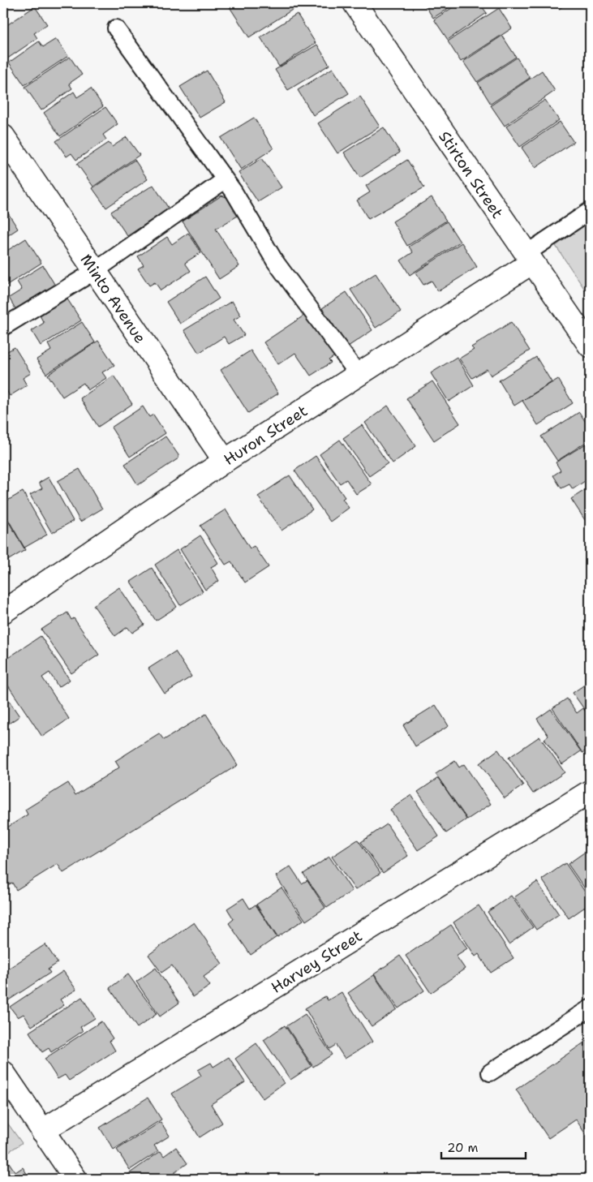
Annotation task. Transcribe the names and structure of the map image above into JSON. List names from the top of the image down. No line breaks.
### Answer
{"streets":{"street":["Stirton Street","Minto Avenue","Huron Street","Harvey Street"]},"crossings":[["Stirton Street","Huron Street"],["Minto Avenue","Huron Street"]],"scale_bar":"20 m"}
